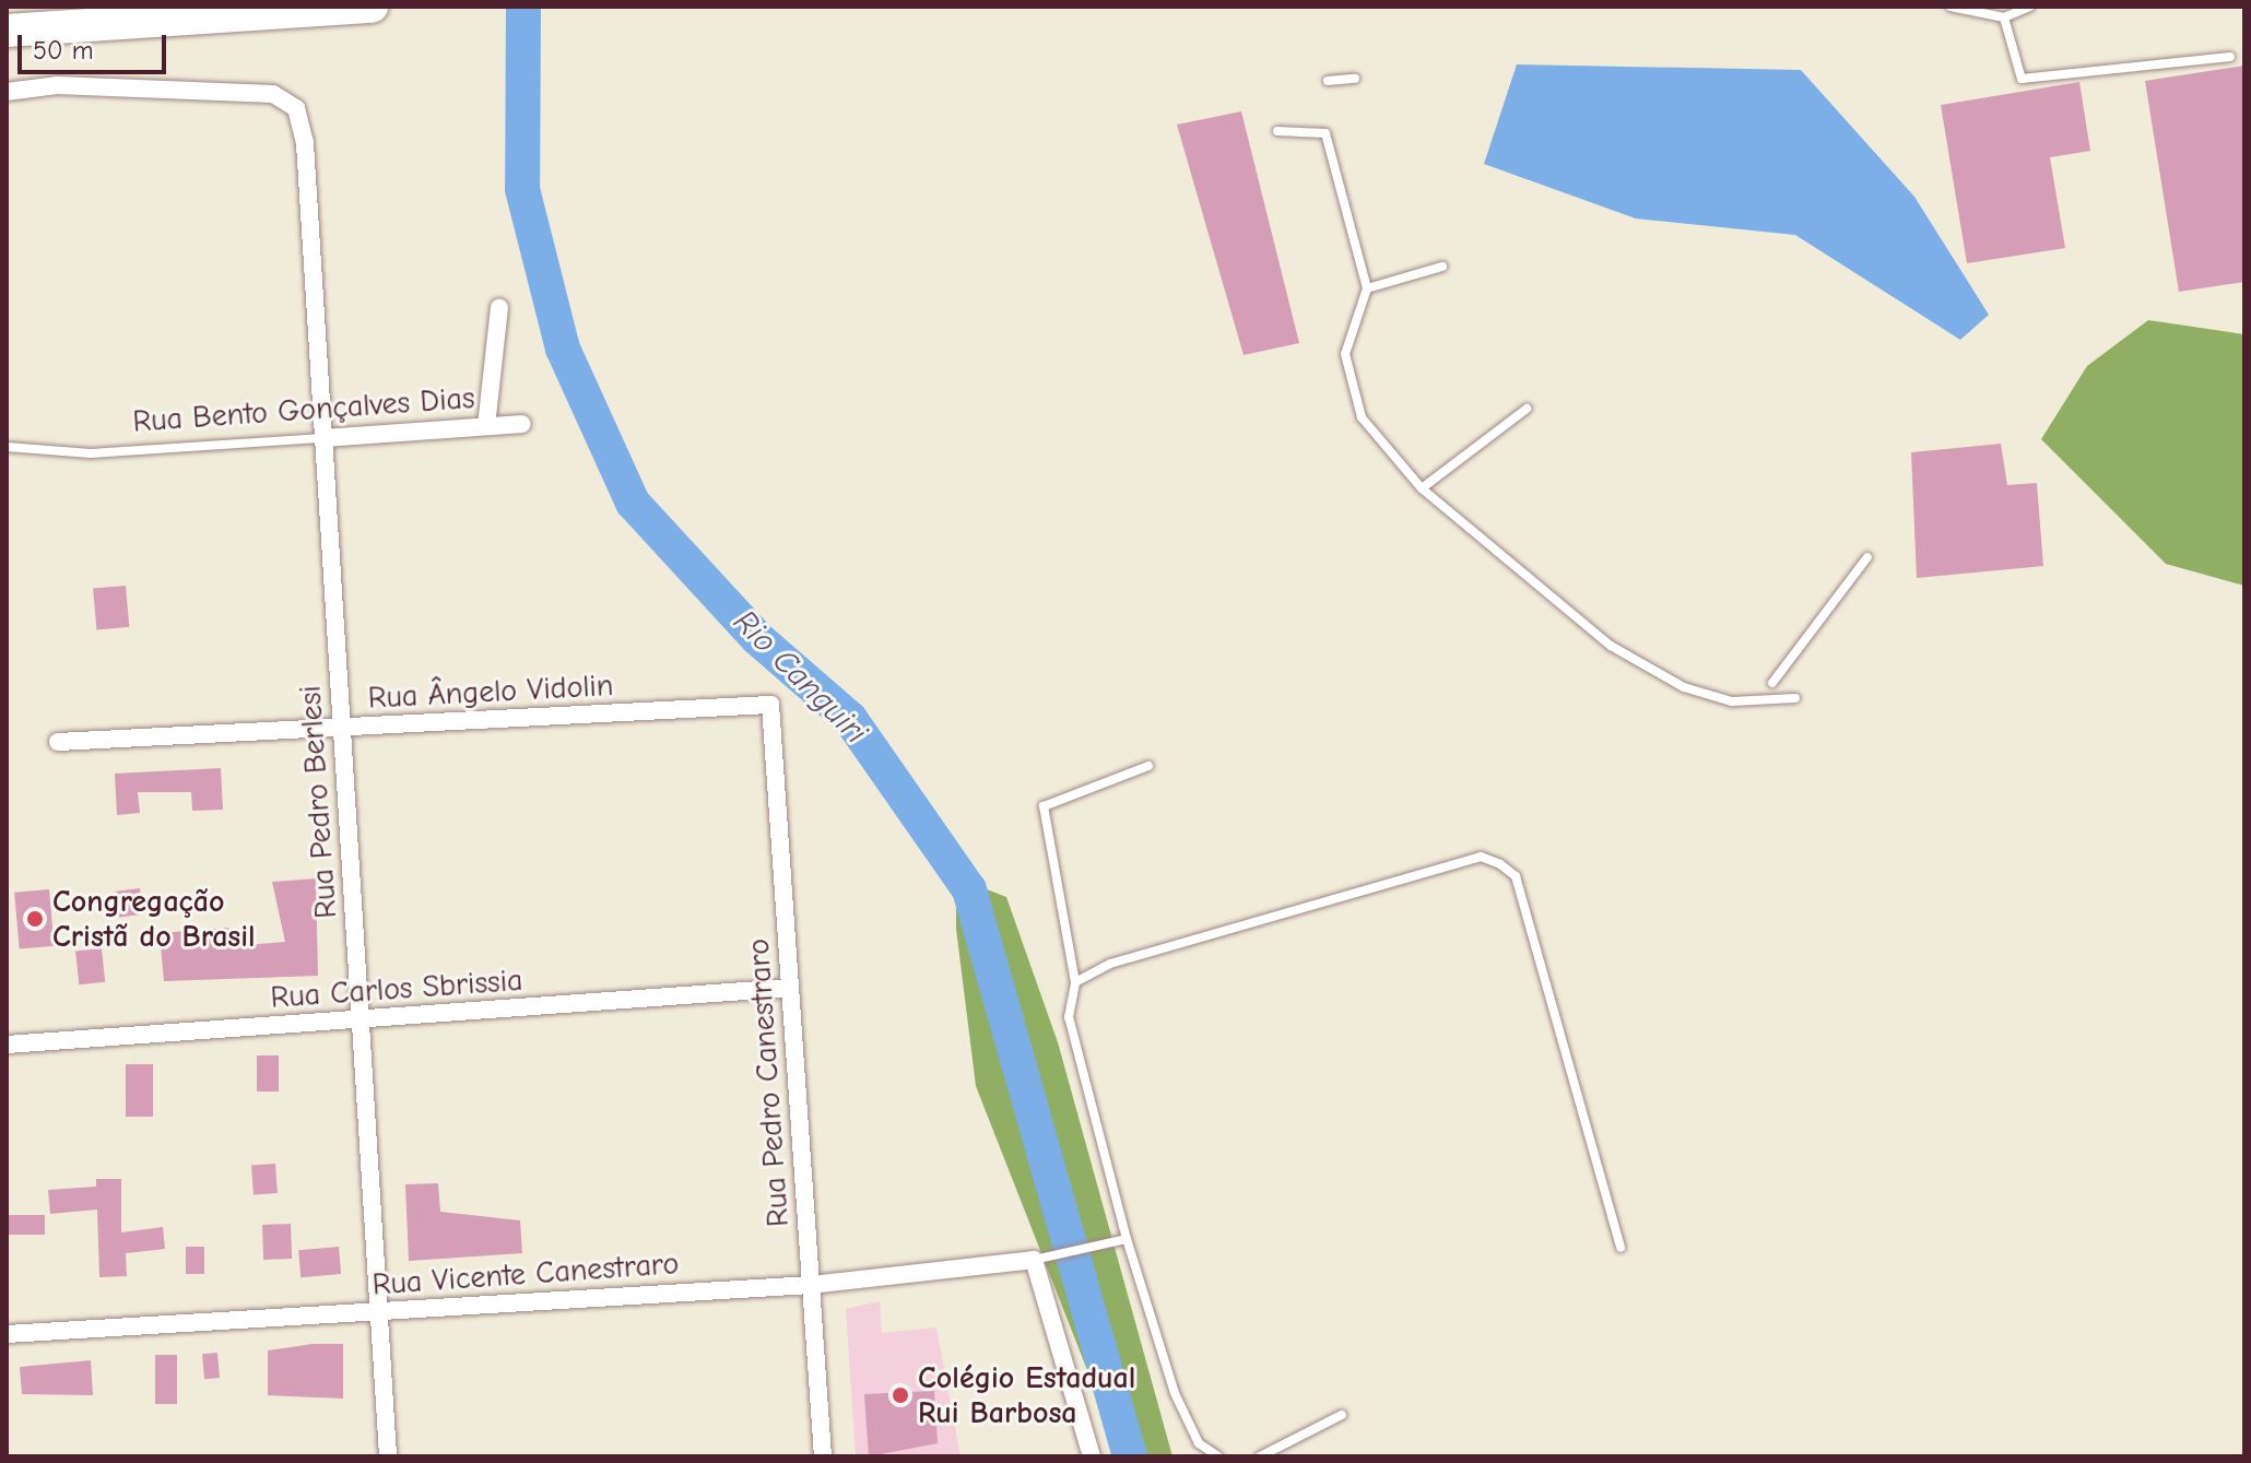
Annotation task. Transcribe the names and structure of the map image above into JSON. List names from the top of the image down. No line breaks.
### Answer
{"streets":{"street":["Rua Bento Gonçalves Dias","Rua Ângelo Vidolin","Rua Pedro Berlesi","Rua Carlos Sbrissia","Rua Pedro Canestraro","Rua Vicente Canestraro"]},"crossings":[["Rua Bento Gonçalves Dias","Rua Pedro Berlesi"],["Rua Ângelo Vidolin","Rua Pedro Berlesi"],["Rua Ângelo Vidolin","Rua Pedro Canestraro"],["Rua Pedro Berlesi","Rua Carlos Sbrissia"],["Rua Pedro Berlesi","Rua Vicente Canestraro"],["Rua Carlos Sbrissia","Rua Pedro Canestraro"],["Rua Pedro Canestraro","Rua Vicente Canestraro"]],"water":["Rio Canguiri"],"places":["Congregação Cristã do Brasil","Colégio Estadual Rui Barbosa"],"scale_bar":"50 m"}
